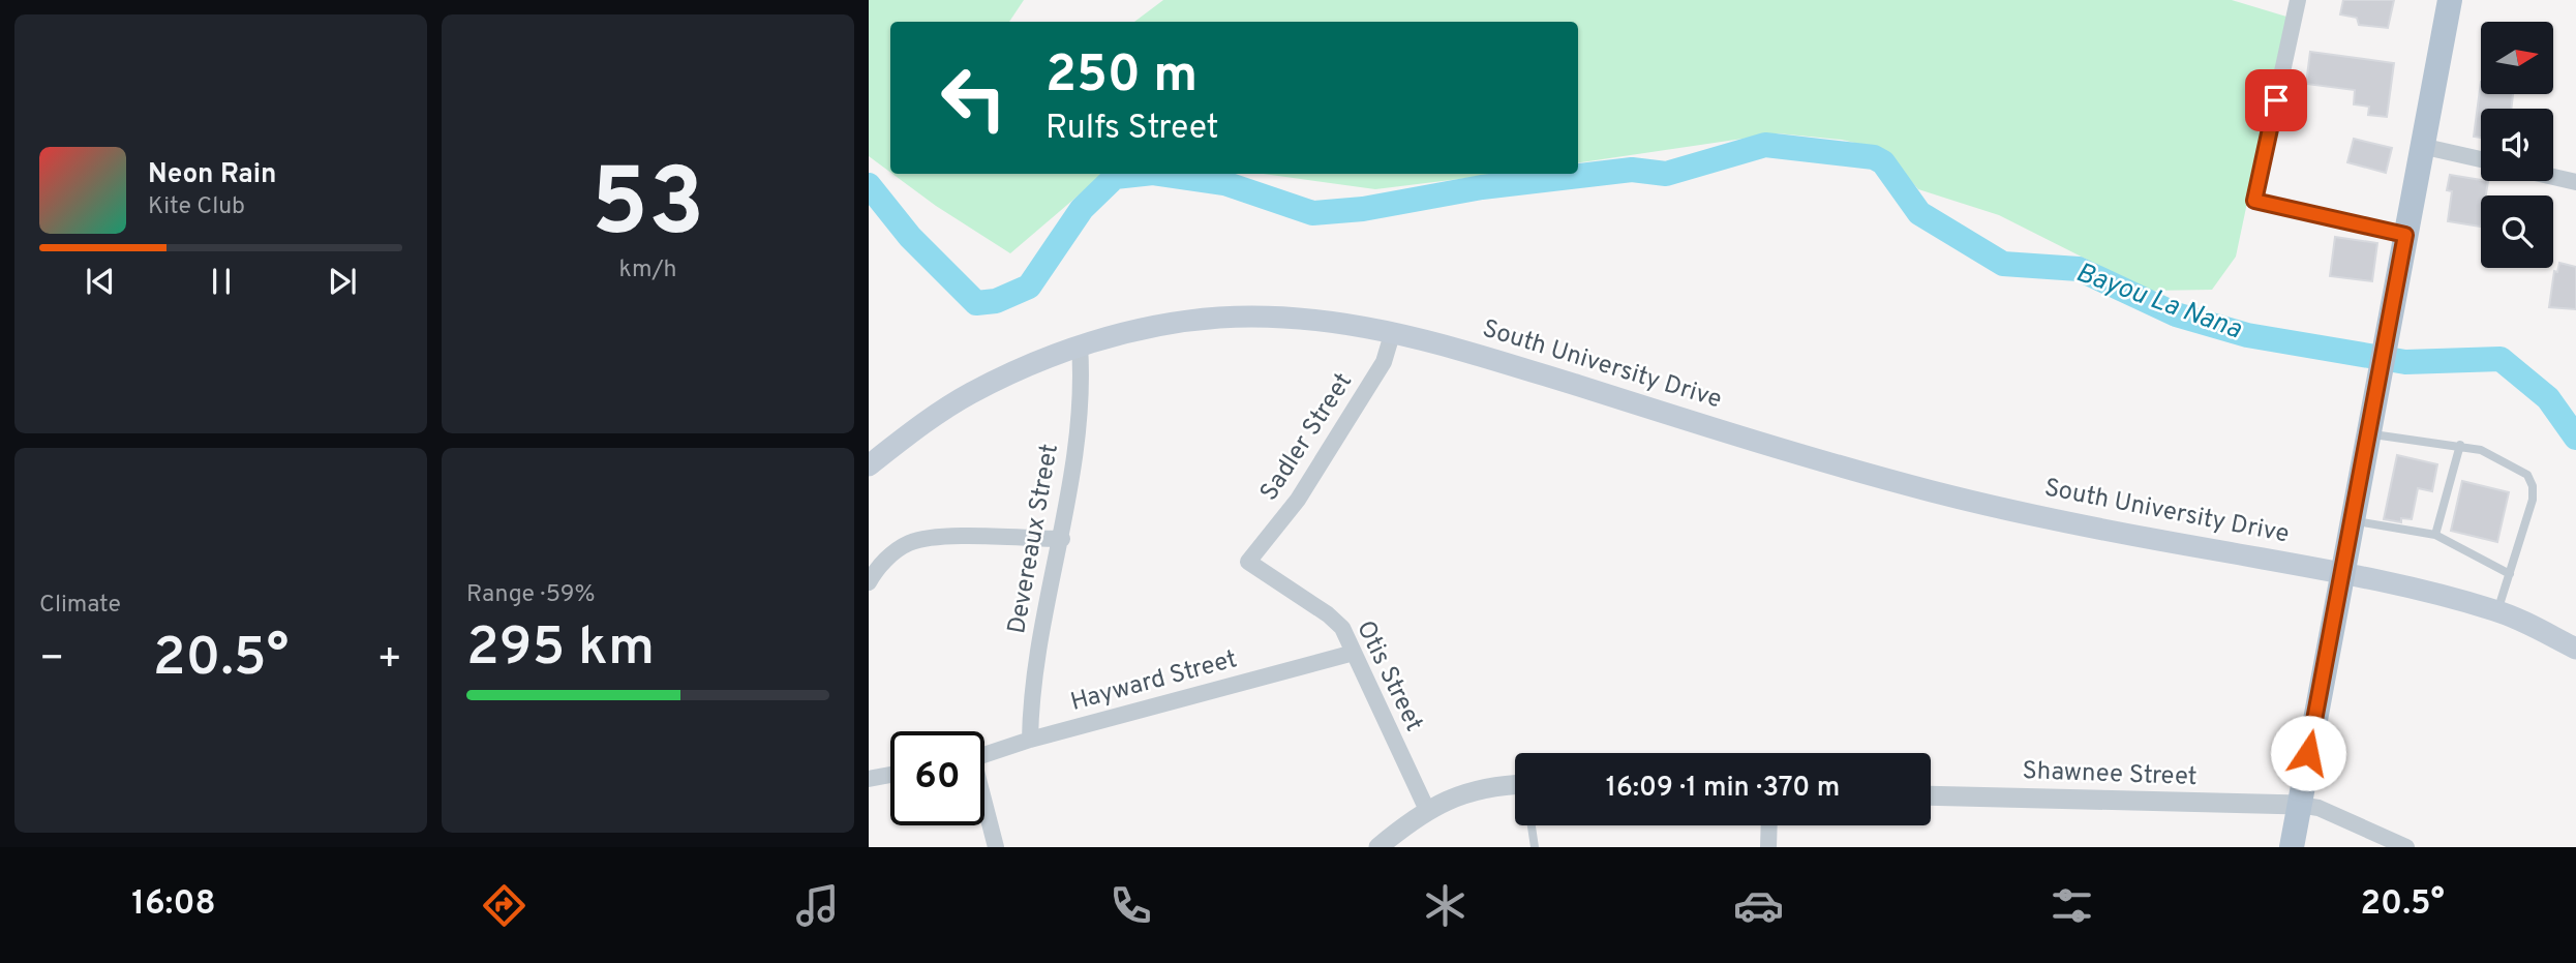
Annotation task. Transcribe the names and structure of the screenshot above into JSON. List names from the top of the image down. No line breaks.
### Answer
{"streets":{"main road":["South University Drive"],"street":["Sadler Street","Devereaux Street","Otis Street","Hayward Street","Shawnee Street"]},"crossings":[["South University Drive","Sadler Street"],["South University Drive","Devereaux Street"],["Sadler Street","Otis Street"],["Devereaux Street","Hayward Street"],["Otis Street","Hayward Street"]],"water":["Bayou La Nana"],"north":"right","page":{"tile":[["53","km/h"],"Climate",["Range · 59%","295 km"]],"turn":["250 m","Rulfs Street"],"song":["Neon Rain","Kite Club"],"heat":["−","20.5°","+"],"limit":"60","trip":"16:09 · 1 min · 370 m","tabs":["16:08","20.5°"]}}
